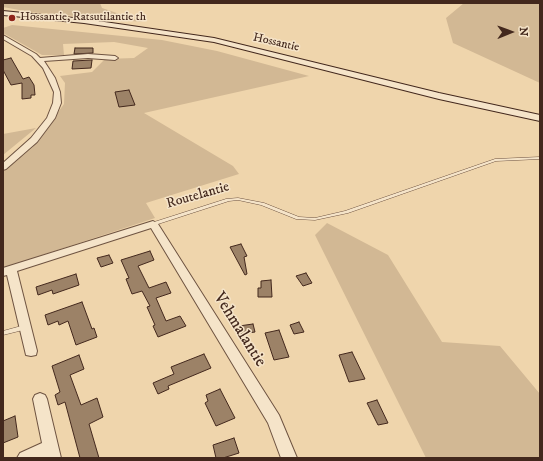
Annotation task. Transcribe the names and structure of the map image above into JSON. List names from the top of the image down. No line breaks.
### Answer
{"streets":{"main road":["Hossantie"],"street":["Routelantie","Vehmalantie"]},"crossings":[["Routelantie","Vehmalantie"]],"places":["Hossantie, Ratsutilantie th"],"north":"right"}
